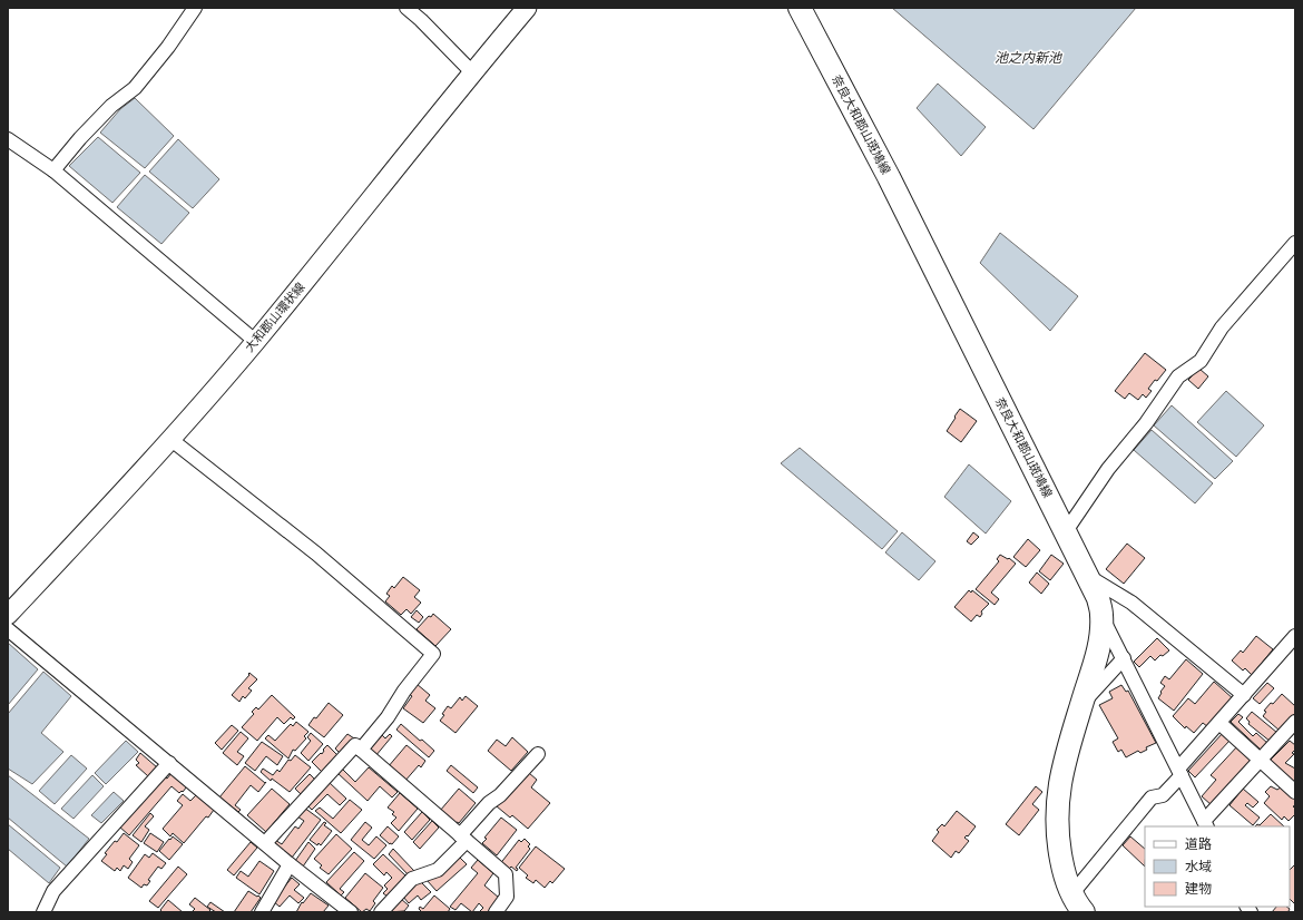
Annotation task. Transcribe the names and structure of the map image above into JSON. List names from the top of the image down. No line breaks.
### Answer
{"streets":{"main road":["奈良大和郡山斑鳩線","大和郡山環状線"]},"water":["池之内新池"],"legend":["道路","水域","建物"]}
